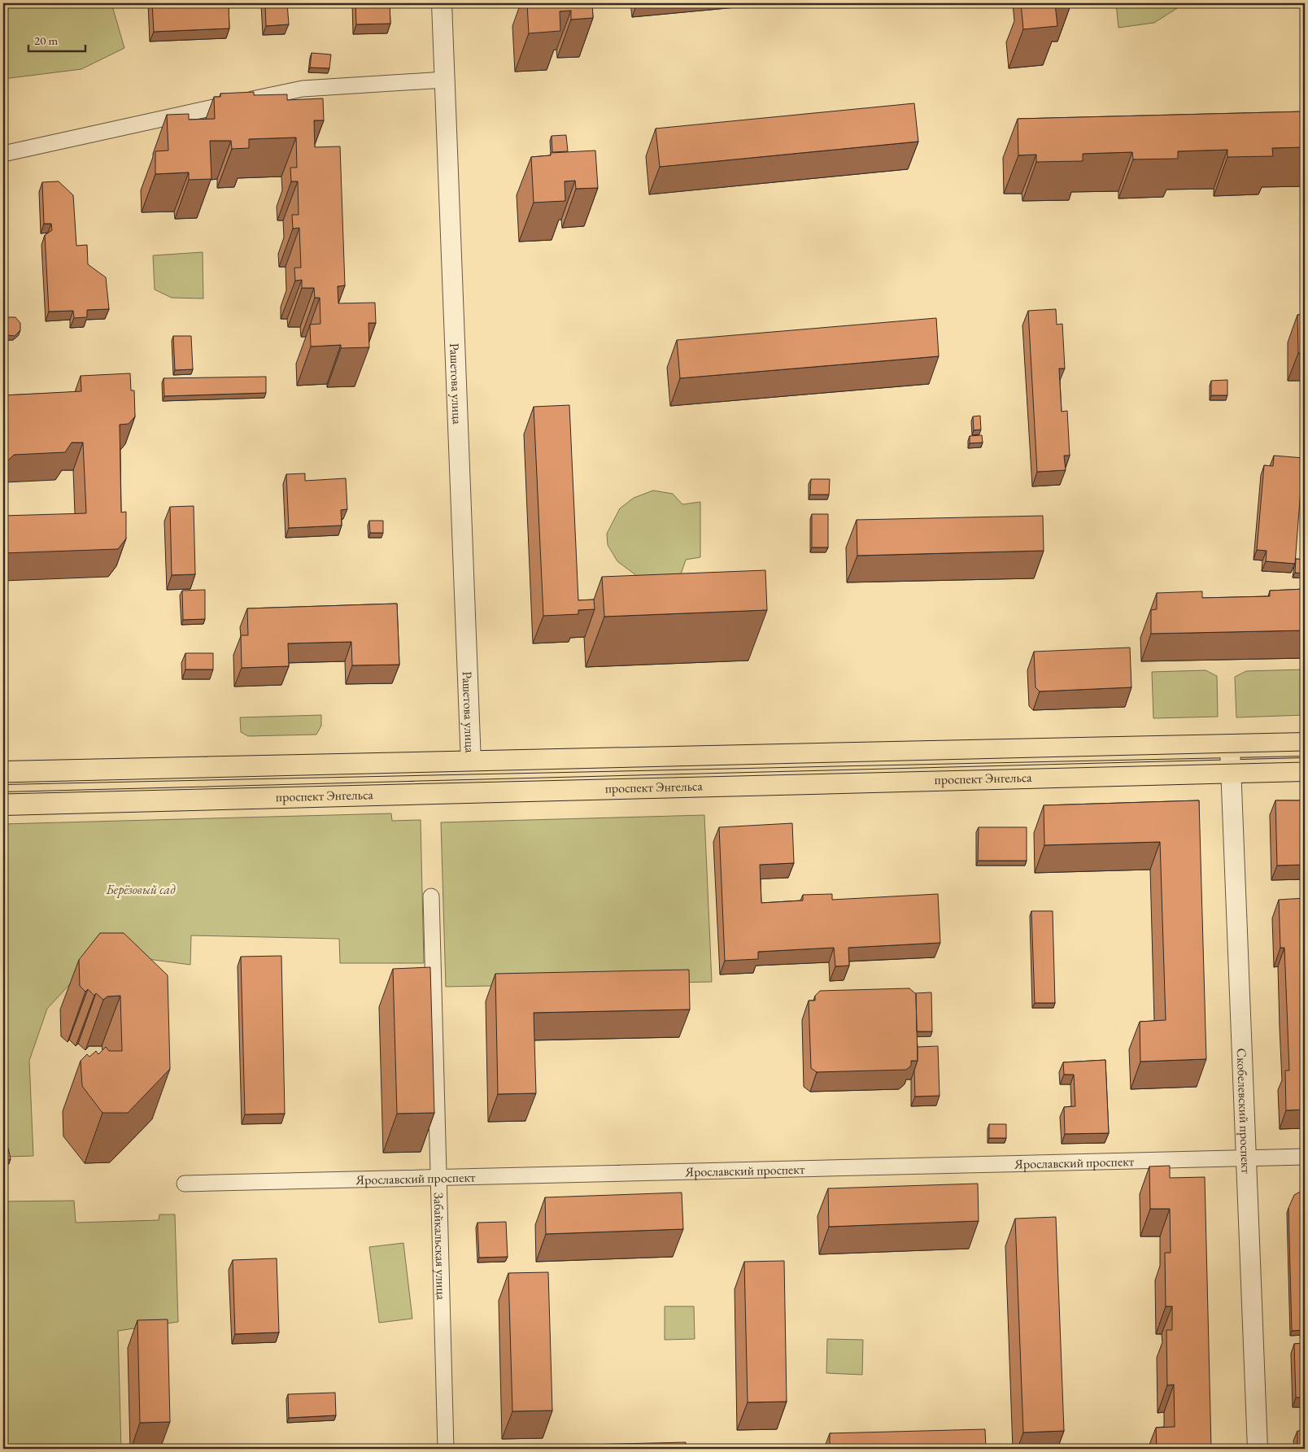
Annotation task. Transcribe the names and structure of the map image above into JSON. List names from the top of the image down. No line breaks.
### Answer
{"streets":{"main road":["проспект Энгельса"],"street":["Рашетова улица","Скобелевский проспект","Ярославский проспект","Забайкальская улица"]},"crossings":[["Рашетова улица","проспект Энгельса"],["проспект Энгельса","Скобелевский проспект"],["Скобелевский проспект","Ярославский проспект"],["Ярославский проспект","Забайкальская улица"]],"parks":["Берёзовый сад"],"scale_bar":"20 m"}
